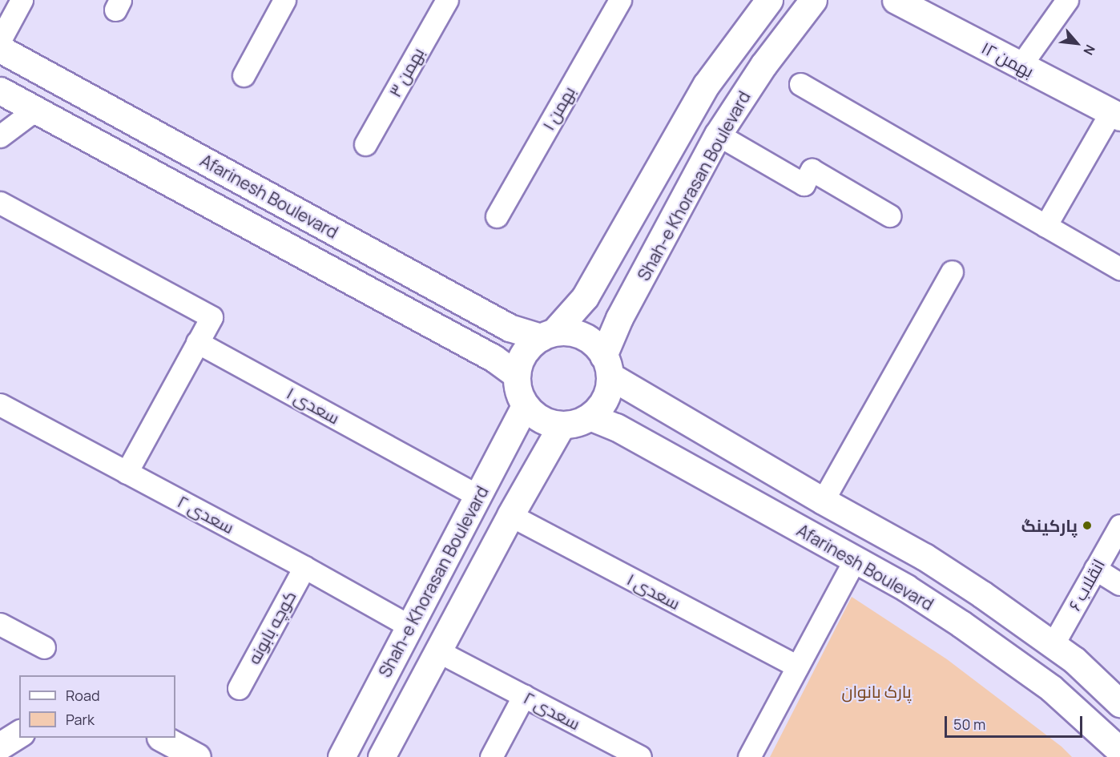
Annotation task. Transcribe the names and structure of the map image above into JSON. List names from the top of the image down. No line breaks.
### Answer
{"streets":{"main road":["۱۲ بهمن","Shah-e Khorasan Boulevard","Afarinesh Boulevard"],"street":["بهمن ۳","بهمن ۱","سعدی ۱","سعدی ۲","انقلاب ۶","کوچه بابونه"]},"crossings":[["Shah-e Khorasan Boulevard","Afarinesh Boulevard"],["Shah-e Khorasan Boulevard","سعدی ۱"],["Shah-e Khorasan Boulevard","سعدی ۲"],["سعدی ۲","کوچه بابونه"]],"parks":["پارک بانوان"],"places":["پارکینگ"],"legend":["Road","Park"],"scale_bar":"50 m","north":"bottom right"}
